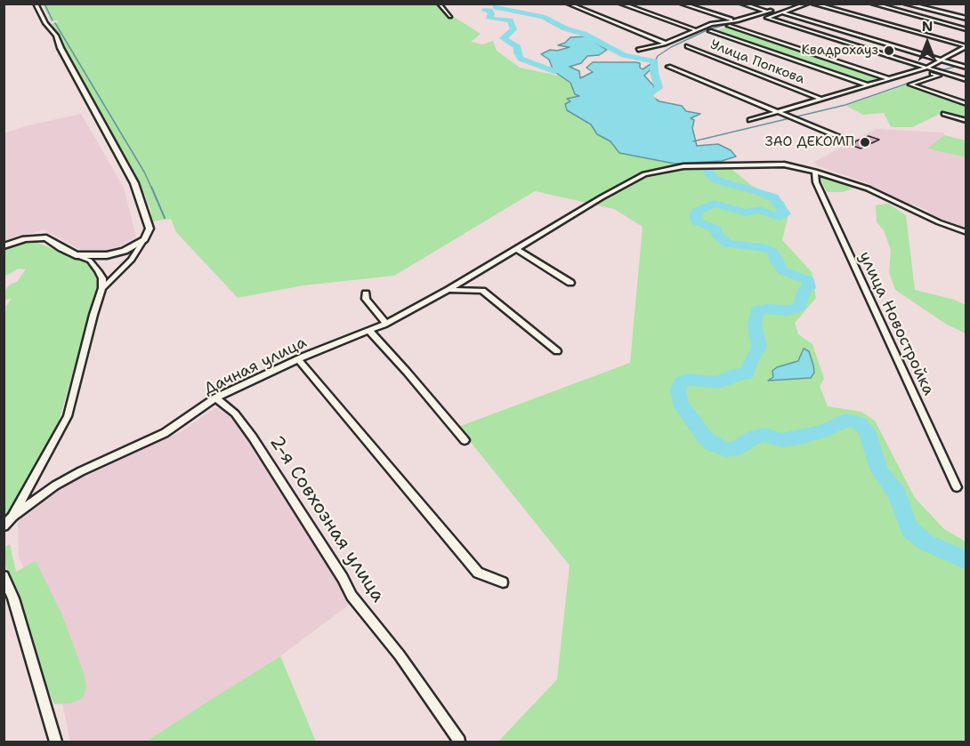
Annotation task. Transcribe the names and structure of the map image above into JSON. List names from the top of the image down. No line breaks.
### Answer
{"streets":{"street":["Улица Попкова","улица Новостройка","Дачная улица","2-я Совхозная улица"]},"crossings":[["улица Новостройка","Дачная улица"],["Дачная улица","2-я Совхозная улица"]],"places":["Квадрохауз","ЗАО ДЕКОМП"],"north":"top"}
